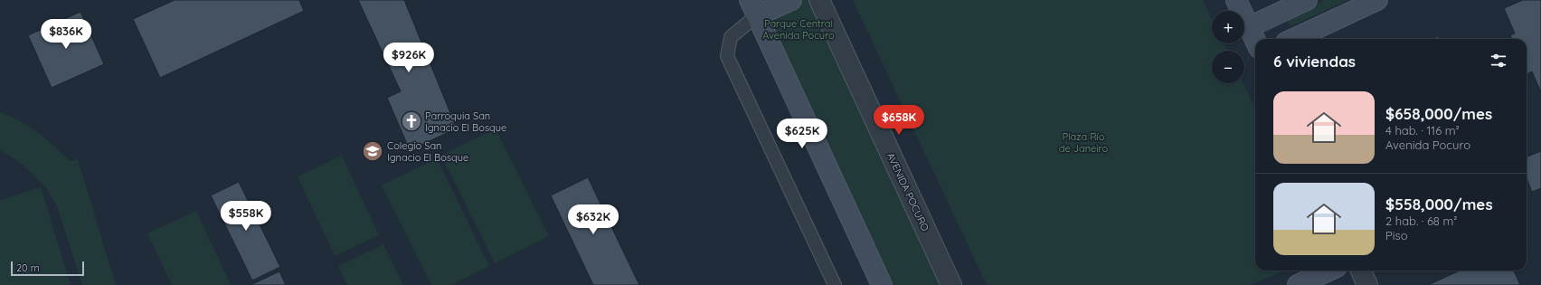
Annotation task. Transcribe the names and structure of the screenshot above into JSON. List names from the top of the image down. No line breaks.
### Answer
{"streets":{"street":["AVENIDA POCURO"]},"parks":["Parque Central Avenida Pocuro","Plaza Río de Janeiro"],"places":{"church":["Parroquia San Ignacio El Bosque"],"school or university":["Colegio San Ignacio El Bosque"]},"scale_bar":"20 m","page":{"map_buttons":["+","−"],"price":["$836K","$926K","$658K","$625K","$558K","$632K"],"heading":"6 viviendas","list":[{"name":"$658,000/mes","note":"4 hab. · 116 m² · Avenida Pocuro"},{"name":"$558,000/mes","note":"2 hab. · 68 m² · Piso"}],"scale":"20 m"}}
